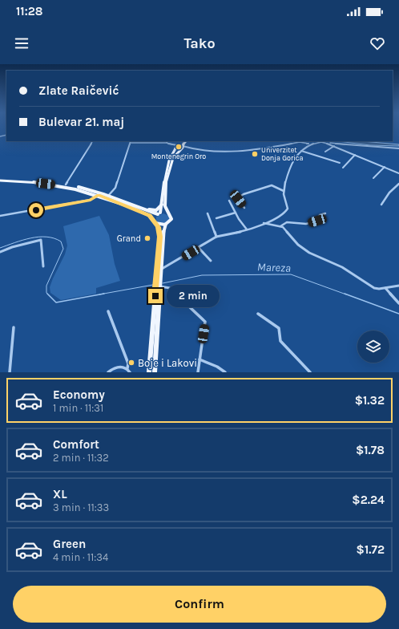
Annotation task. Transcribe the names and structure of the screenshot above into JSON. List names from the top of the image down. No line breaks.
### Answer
{"water":["Mareza"],"places":["Montenegrin Oro","Univerzitet Donja Gorica","Grand","Boje i Lakovi"],"page":{"status":"11:28","header":"Tako","banner":["Zlate Raičević","Bulevar 21. maj"],"bubble":"2 min","list":[{"name":"Economy","note":"1 min · 11:31","value":"$1.32"},{"name":"Comfort","note":"2 min · 11:32","value":"$1.78"},{"name":"XL","note":"3 min · 11:33","value":"$2.24"},{"name":"Green","note":"4 min · 11:34","value":"$1.72"}],"buttons":"Confirm"}}
